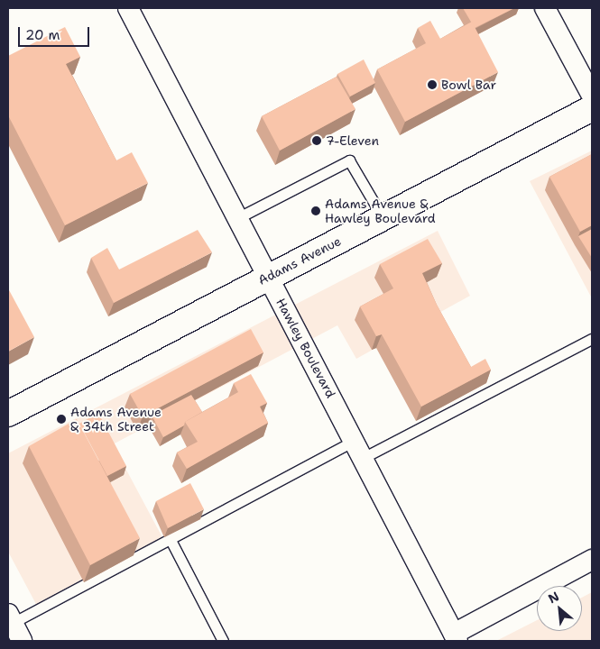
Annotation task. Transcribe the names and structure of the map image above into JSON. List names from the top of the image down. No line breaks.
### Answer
{"streets":{"main road":["Adams Avenue"],"street":["Hawley Boulevard"]},"crossings":[["Adams Avenue","Hawley Boulevard"]],"places":["Bowl Bar","7-Eleven","Adams Avenue & Hawley Boulevard","Adams Avenue & 34th Street"],"scale_bar":"20 m","north":"top left"}
